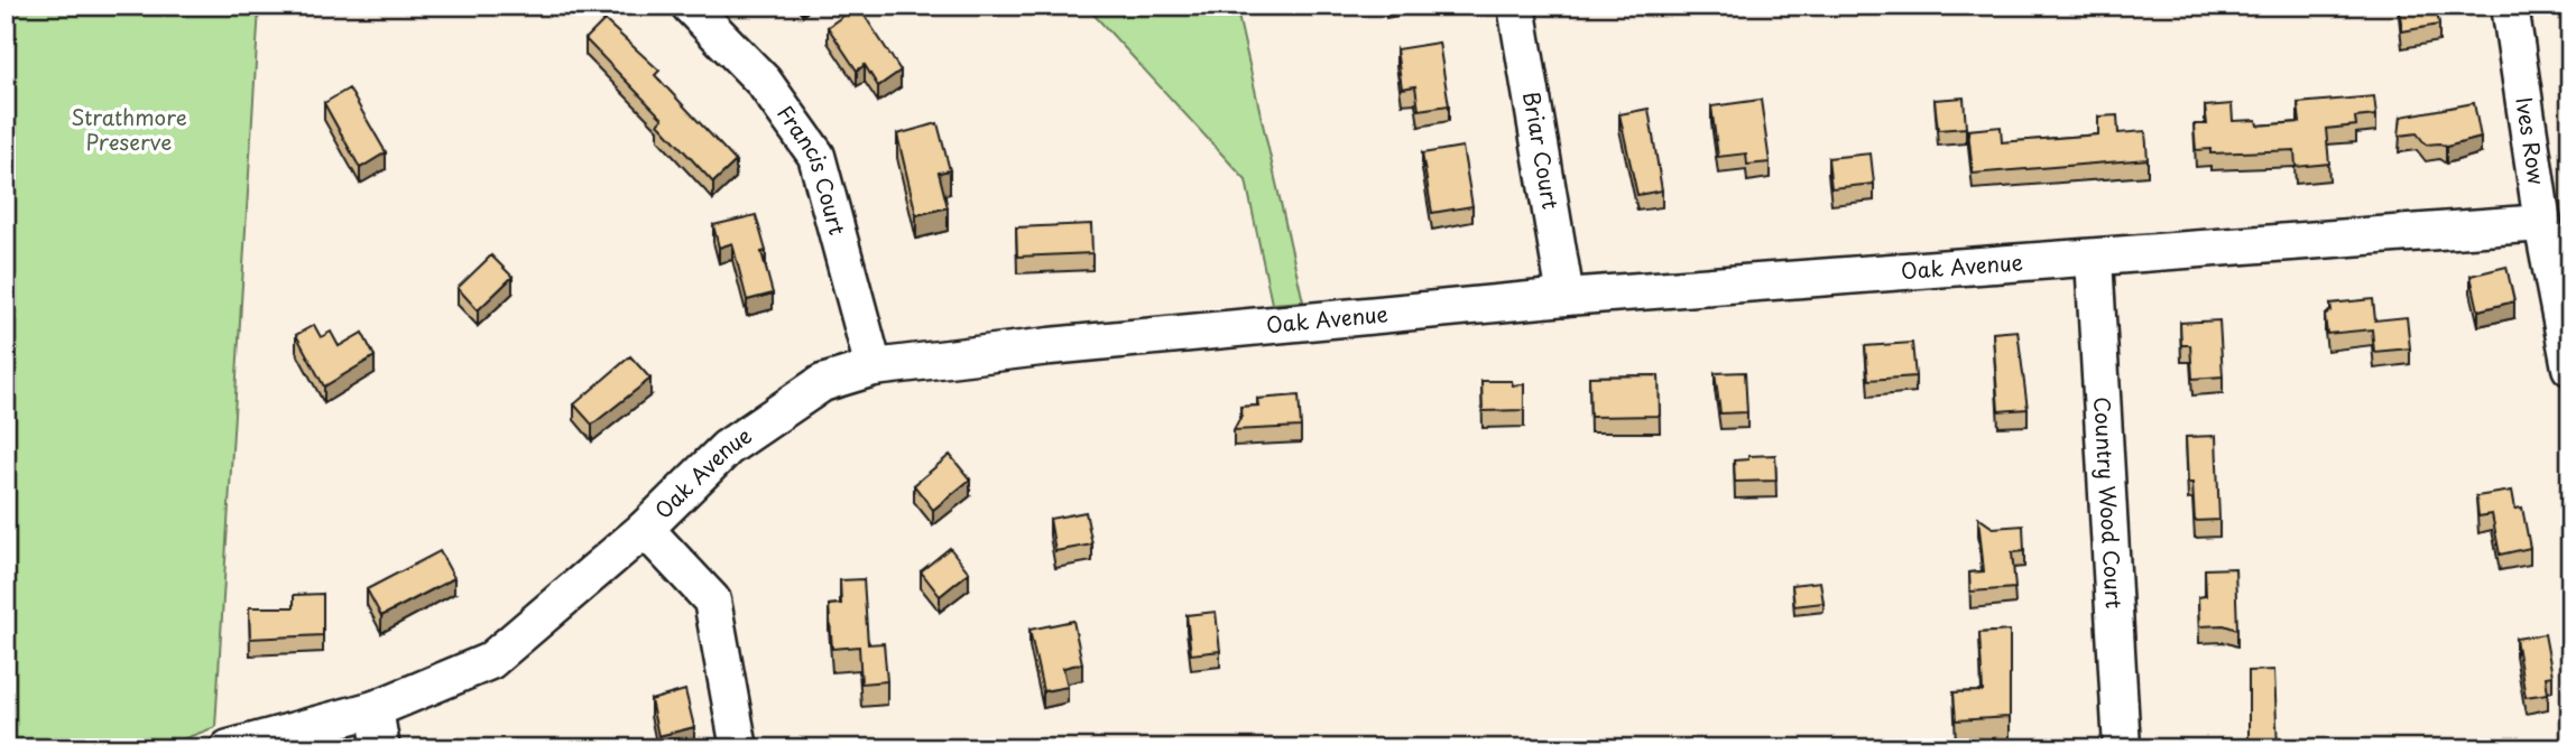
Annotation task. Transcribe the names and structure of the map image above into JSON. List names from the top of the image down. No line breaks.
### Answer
{"streets":{"street":["Ives Row","Briar Court","Francis Court","Oak Avenue","Country Wood Court"]},"crossings":[["Ives Row","Oak Avenue"],["Briar Court","Oak Avenue"],["Francis Court","Oak Avenue"],["Oak Avenue","Country Wood Court"]],"parks":["Strathmore Preserve"]}
